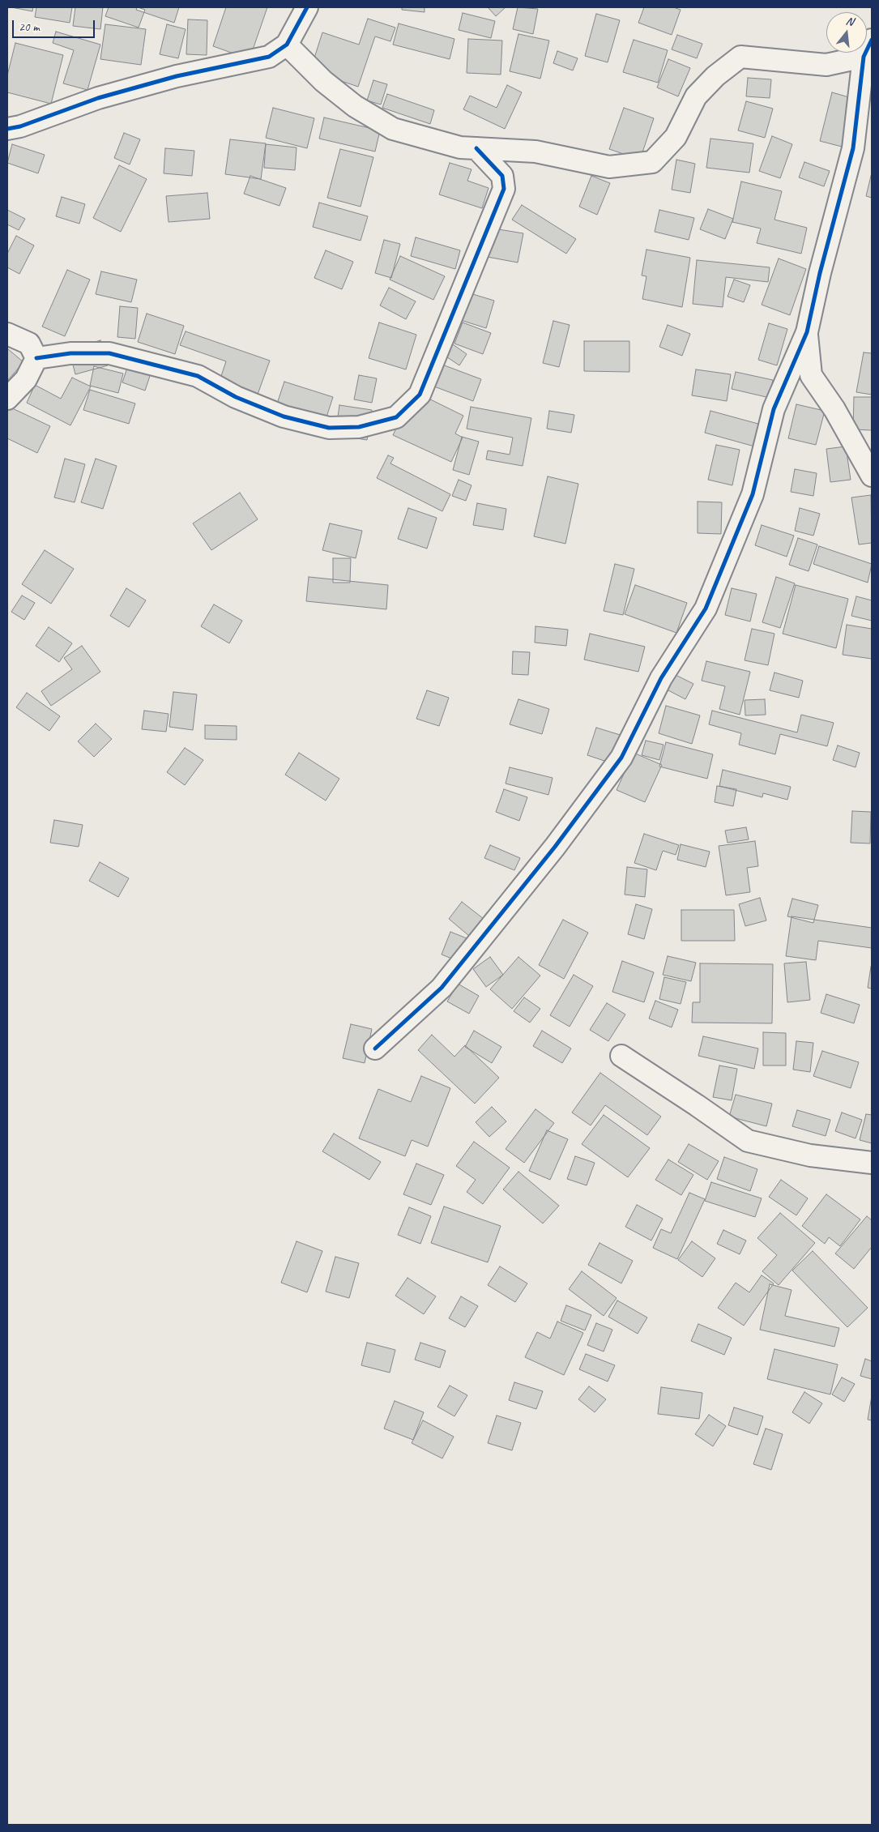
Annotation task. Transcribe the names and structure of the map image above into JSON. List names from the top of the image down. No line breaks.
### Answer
{"scale_bar":"20 m","north":"top"}
